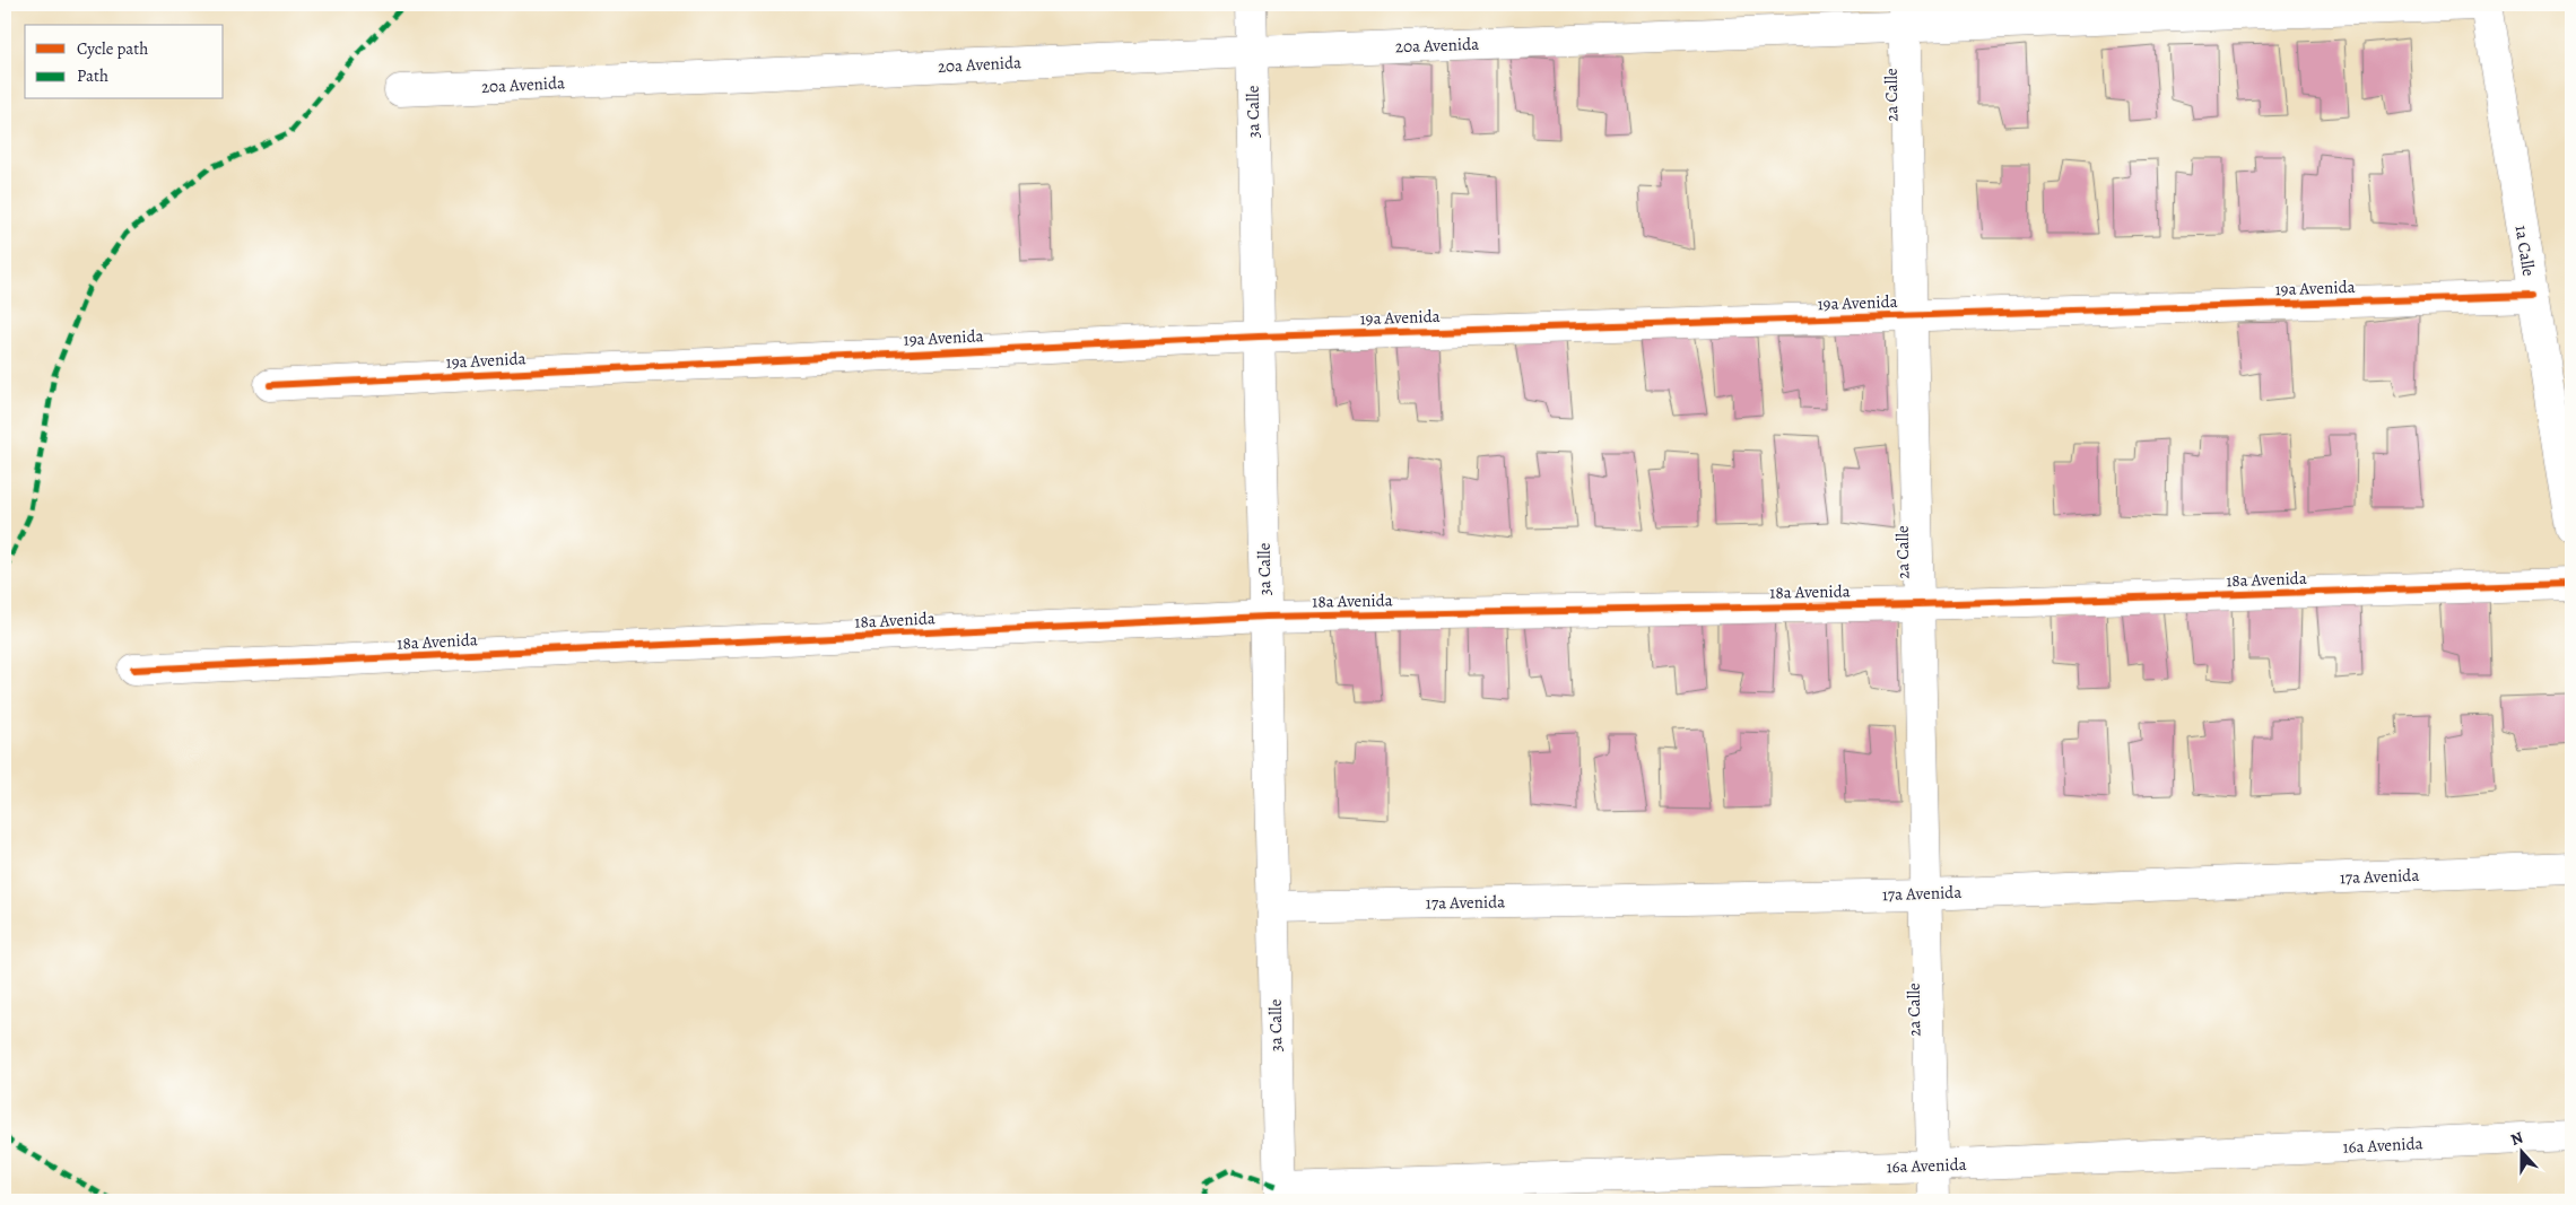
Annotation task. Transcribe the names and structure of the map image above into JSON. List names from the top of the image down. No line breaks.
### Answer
{"streets":{"street":["20a Avenida","2a Calle","3a Calle","1a Calle","19a Avenida","18a Avenida","17a Avenida","16a Avenida"]},"crossings":[["20a Avenida","2a Calle"],["20a Avenida","3a Calle"],["2a Calle","19a Avenida"],["2a Calle","18a Avenida"],["2a Calle","17a Avenida"],["2a Calle","16a Avenida"],["3a Calle","19a Avenida"],["3a Calle","18a Avenida"],["3a Calle","17a Avenida"],["3a Calle","16a Avenida"],["1a Calle","19a Avenida"]],"legend":["Cycle path","Path"],"north":"top"}
